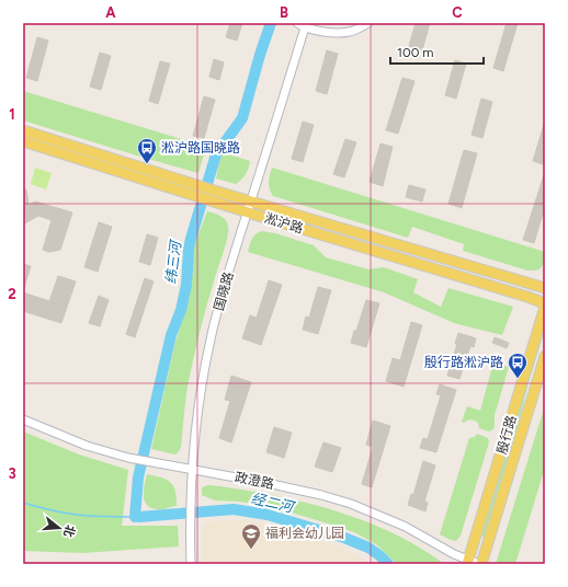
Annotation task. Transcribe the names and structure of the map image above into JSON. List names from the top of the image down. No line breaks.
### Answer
{"streets":{"main road":["淞沪路","殷行路"],"street":["国晓路","政澄路"]},"crossings":[["淞沪路","国晓路"],["淞沪路","殷行路"],["国晓路","政澄路"],["殷行路","政澄路"]],"water":["纬三河","经二河"],"places":{"bus stop":["淞沪路国晓路","殷行路淞沪路"],"school or university":["福利会幼儿园"]},"scale_bar":"100 m","north":"right","grid":{"columns":["A","B","C"],"rows":["1","2","3"]}}
